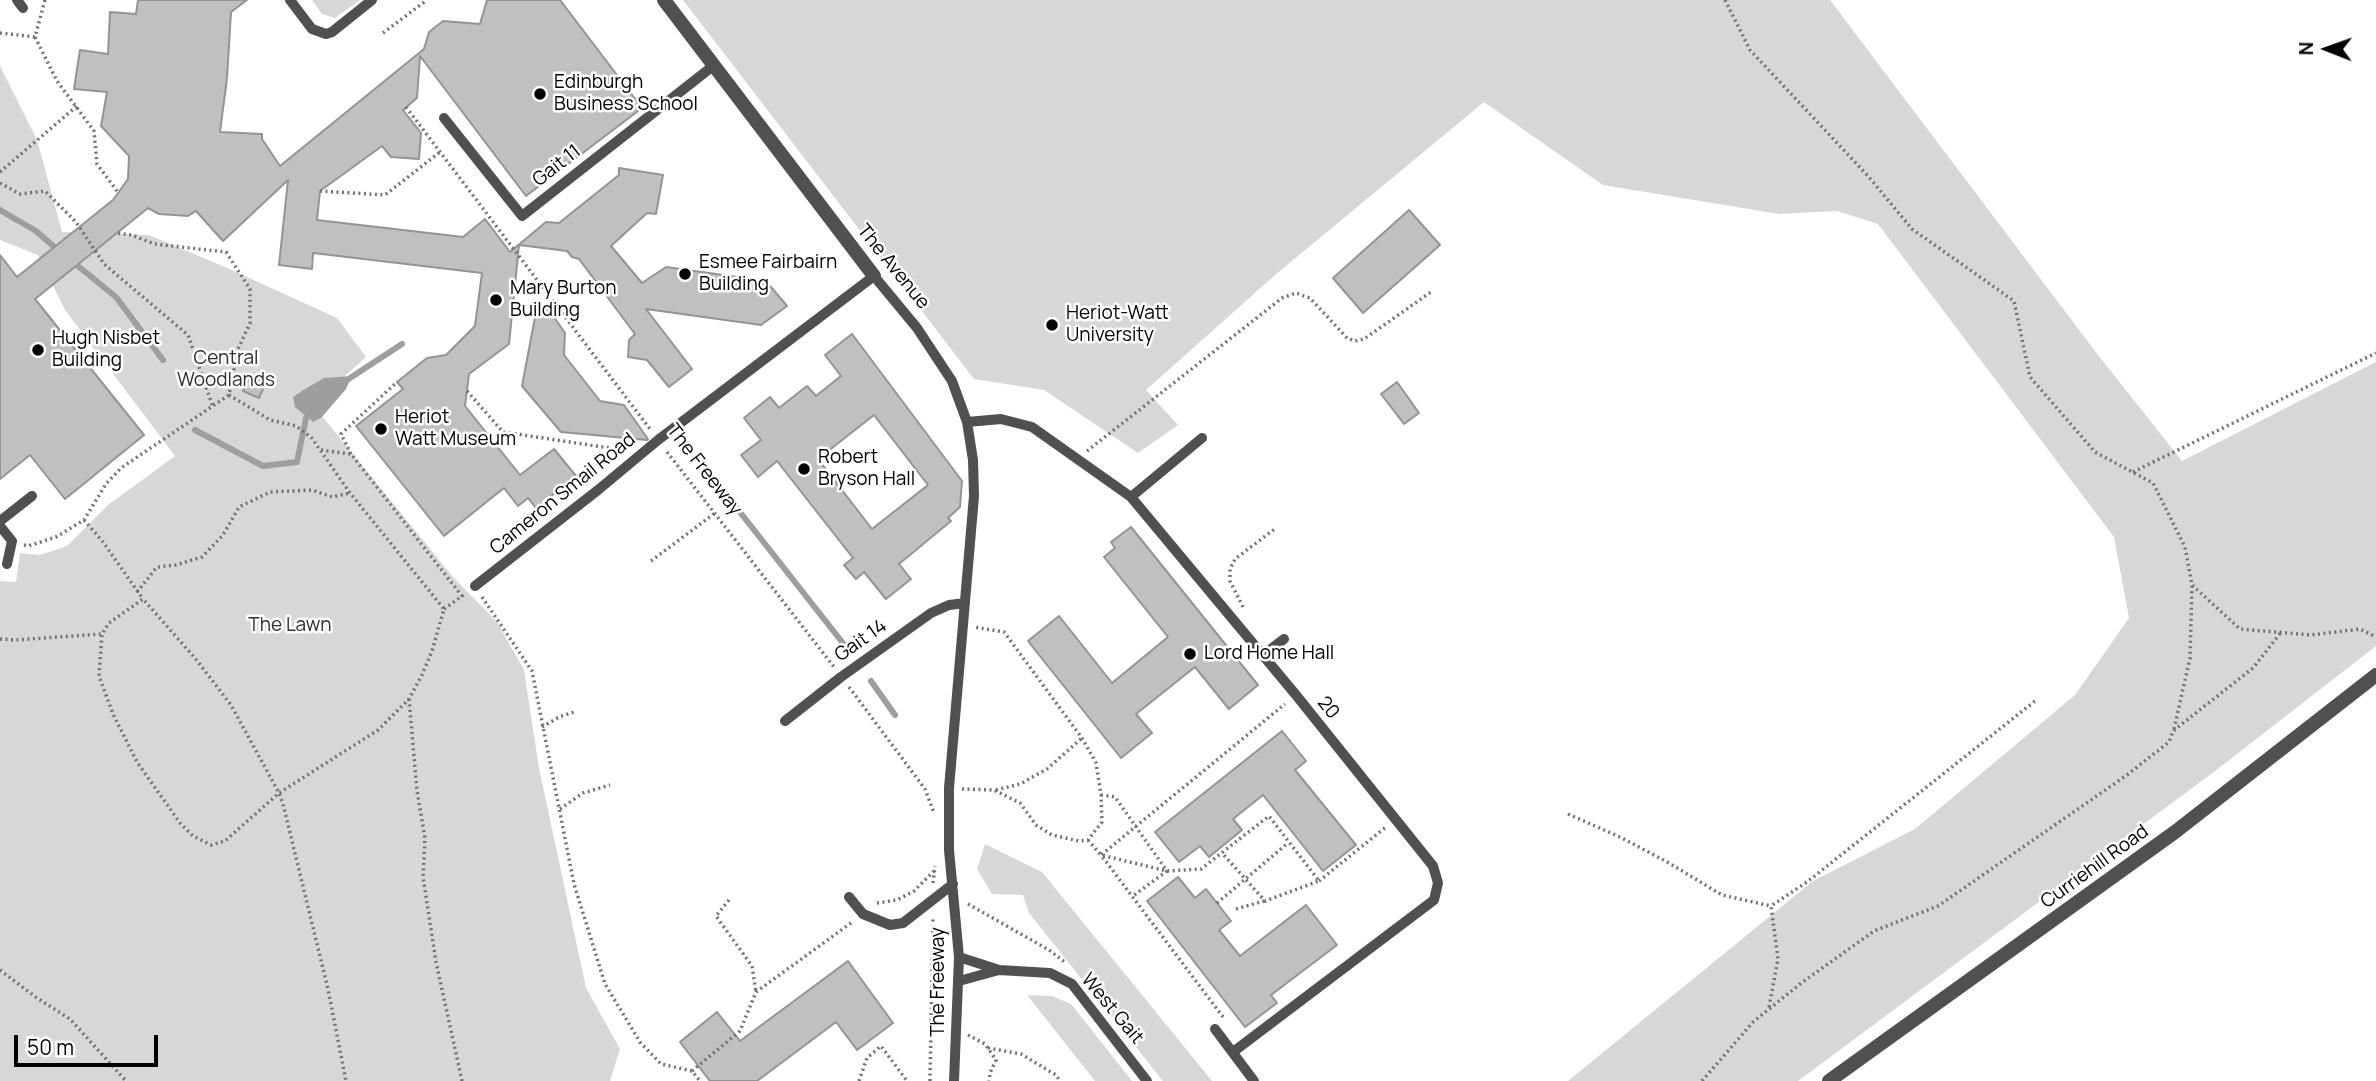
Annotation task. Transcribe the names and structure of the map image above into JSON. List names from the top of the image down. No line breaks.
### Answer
{"streets":{"street":["The Avenue","Curriehill Road"],"lane":["Gait 11","The Freeway","Cameron Smail Road","Gait 14","20","West Gait"]},"crossings":[["Gait 11","The Avenue"],["The Avenue","Cameron Smail Road"],["The Avenue","Gait 14"],["The Avenue","20"],["The Freeway","Cameron Smail Road"],["The Freeway","Gait 14"],["The Freeway","West Gait"]],"parks":["Central Woodlands","The Lawn"],"places":["Edinburgh Business School","Esmee Fairbairn Building","Mary Burton Building","Heriot-Watt University","Hugh Nisbet Building","Heriot Watt Museum","Robert Bryson Hall","Lord Home Hall"],"scale_bar":"50 m","north":"left"}
